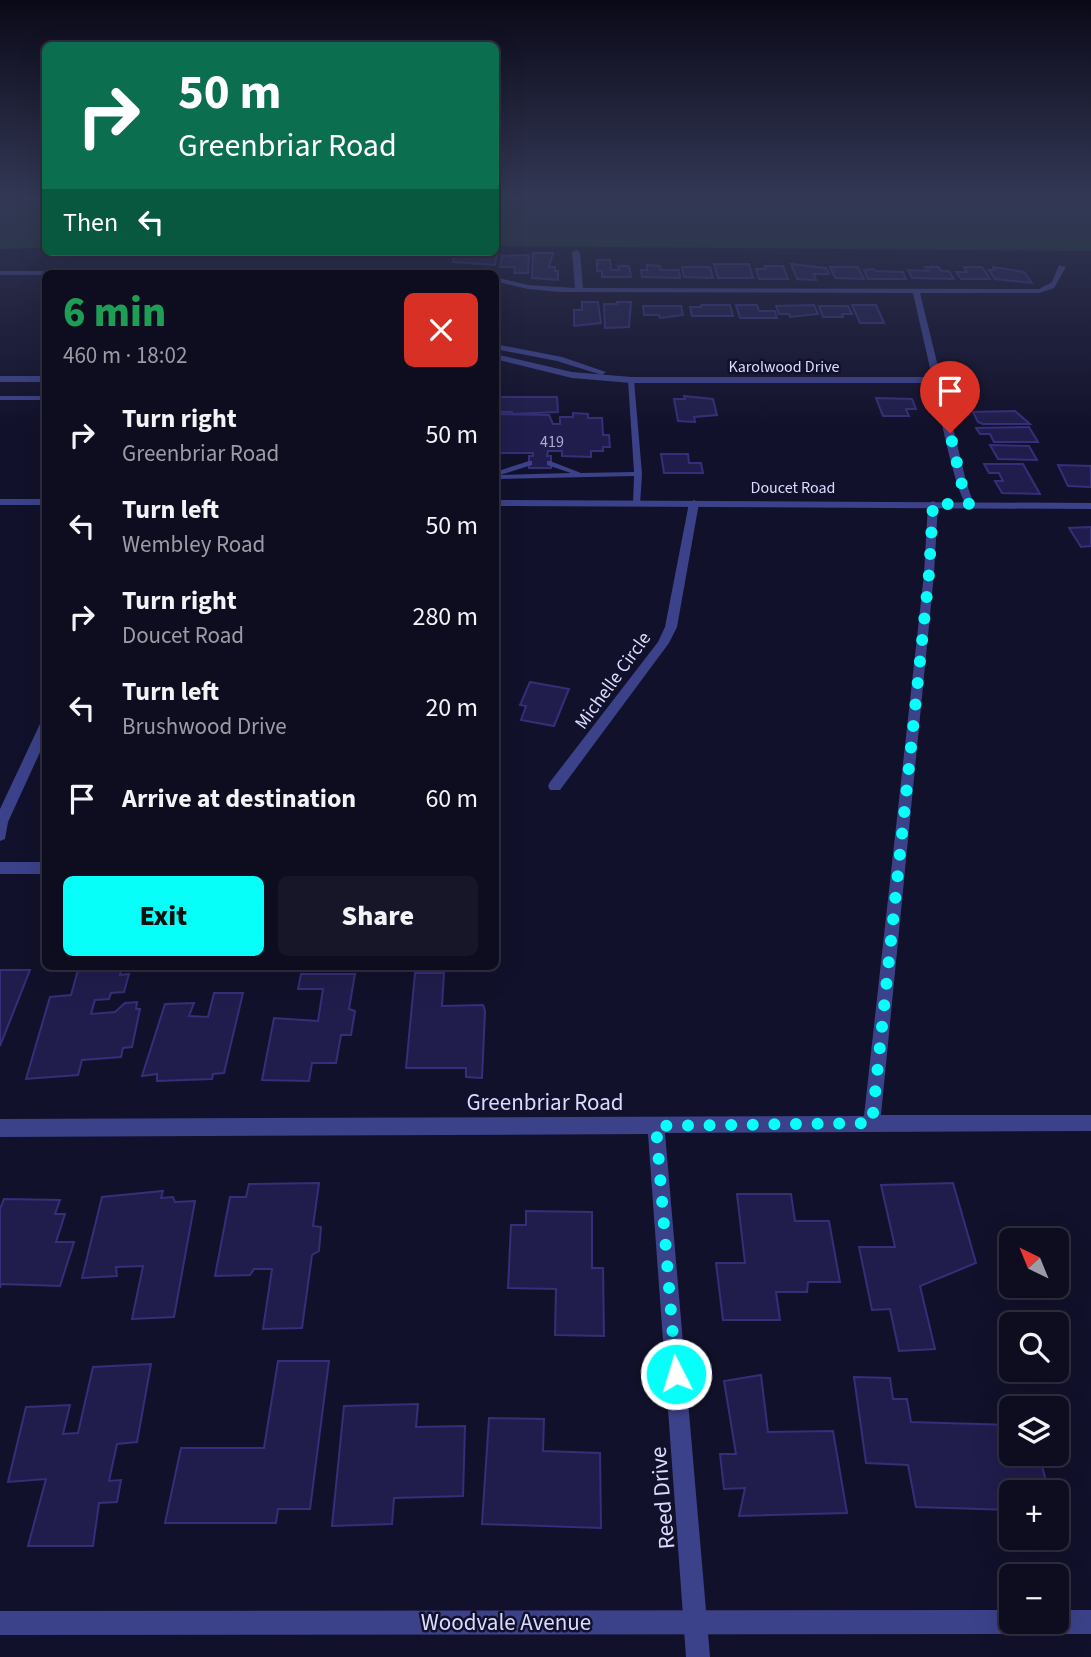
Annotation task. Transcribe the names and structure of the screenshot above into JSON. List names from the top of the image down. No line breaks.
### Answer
{"streets":{"street":["Karolwood Drive","Doucet Road","Michelle Circle","Greenbriar Road","Reed Drive","Woodvale Avenue"]},"crossings":[["Doucet Road","Michelle Circle"],["Greenbriar Road","Reed Drive"],["Reed Drive","Woodvale Avenue"]],"house_numbers":["419"],"north":"top left","page":{"turn":["50 m","Greenbriar Road"],"then":"Then","heading":["6 min","460 m · 18:02"],"list":[{"name":"Turn right","note":"Greenbriar Road","value":"50 m"},{"name":"Turn left","note":"Wembley Road","value":"50 m"},{"name":"Turn right","note":"Doucet Road","value":"280 m"},{"name":"Turn left","note":"Brushwood Drive","value":"20 m"},{"name":"Arrive at destination","value":"60 m"}],"buttons":["Exit","Share"],"map_buttons":["+","−"]}}
